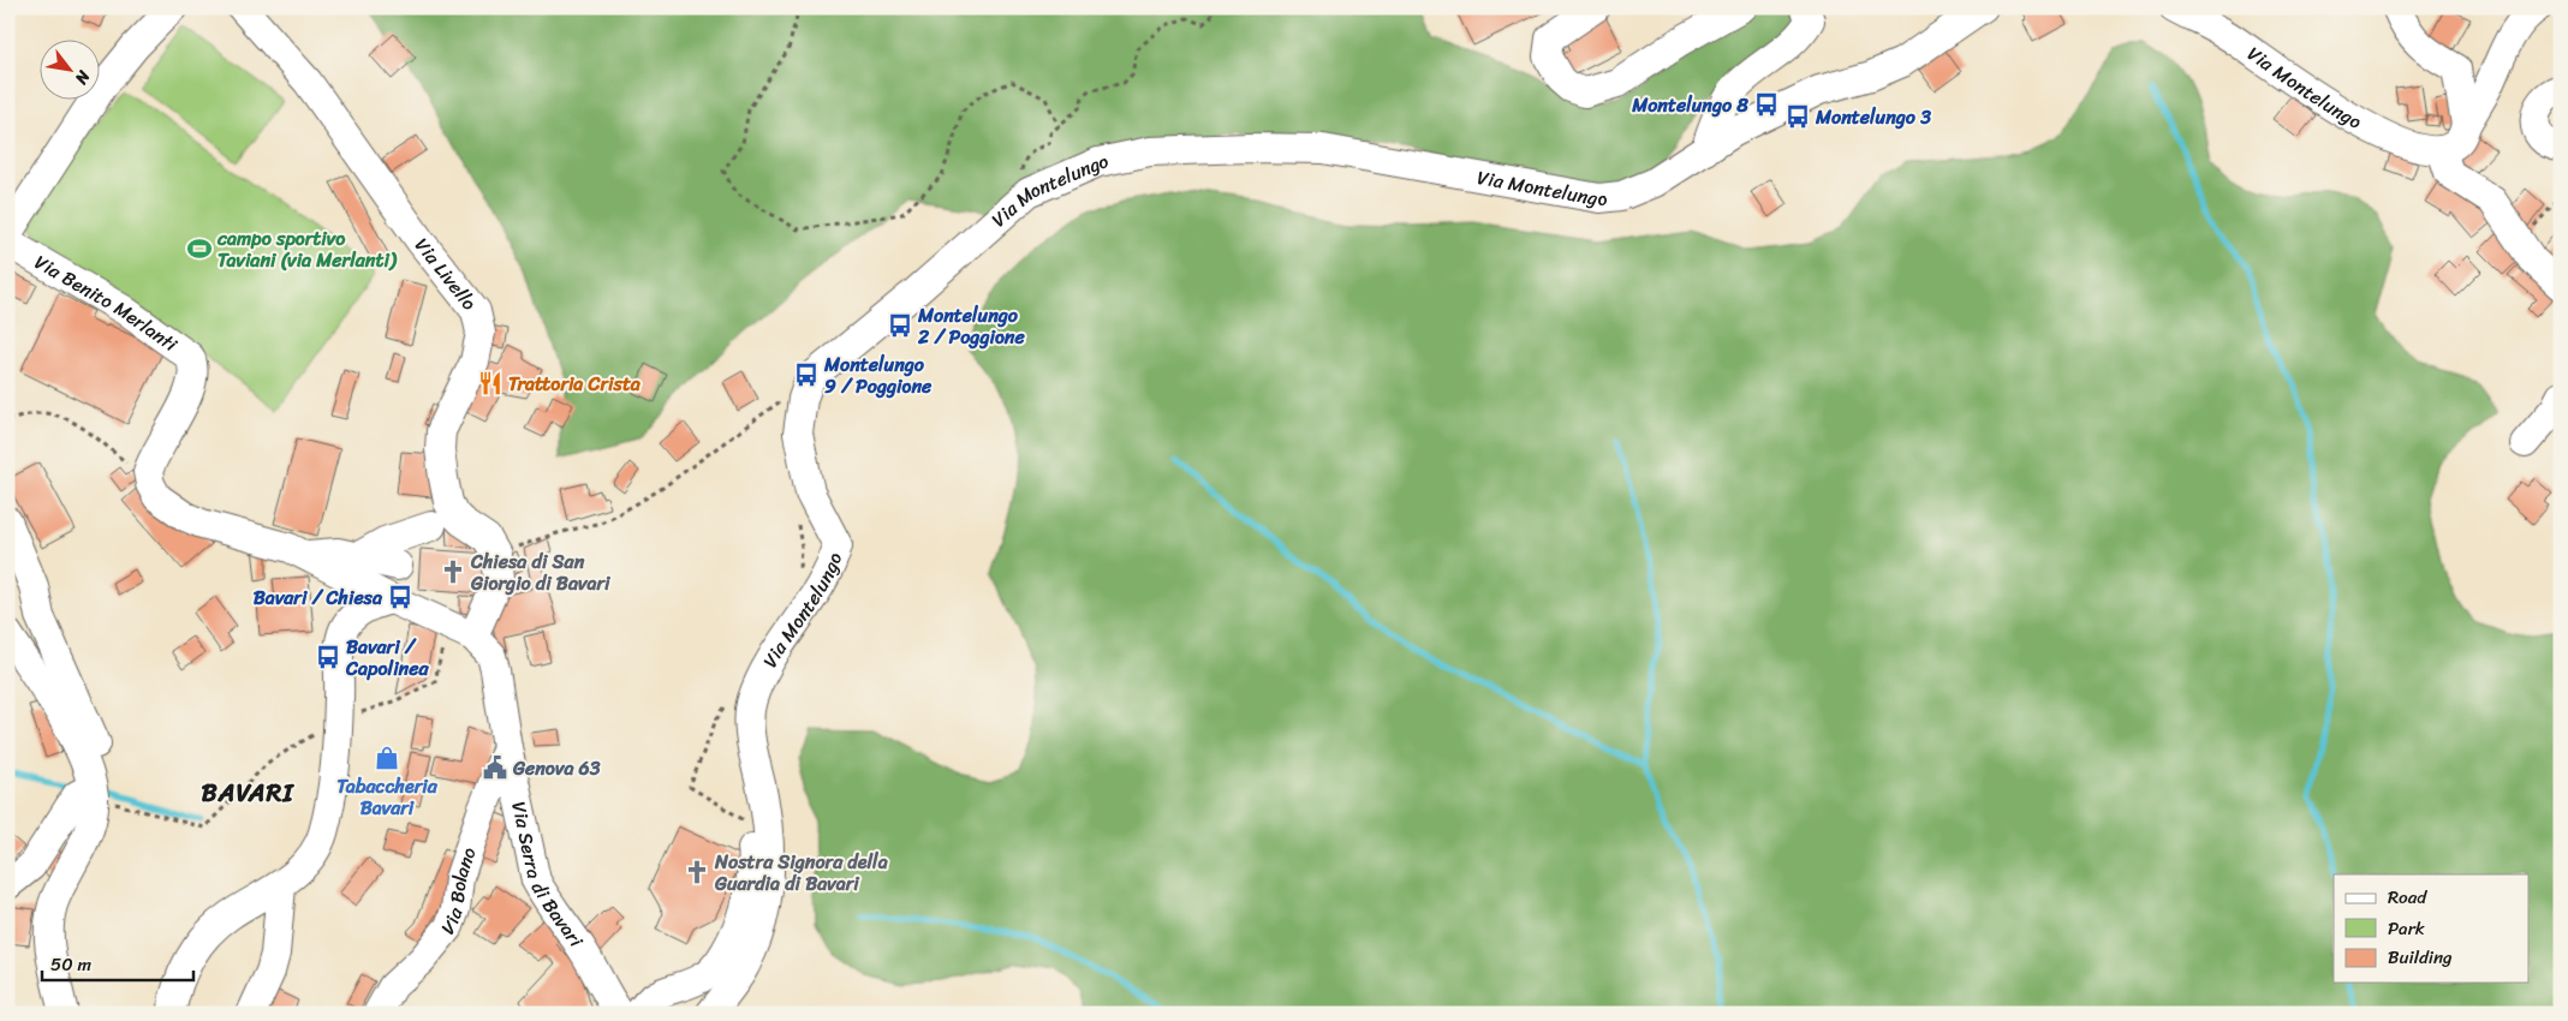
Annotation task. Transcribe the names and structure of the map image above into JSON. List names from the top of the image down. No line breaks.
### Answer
{"streets":{"street":["Via Montelungo","Via Livello","Via Benito Merlanti","Via Serra di Bavari","Via Bolano"]},"crossings":[["Via Serra di Bavari","Via Bolano"]],"districts":["BAVARI"],"places":{"bus stop":["Montelungo 8","Montelungo 3","Montelungo 2 / Poggione","Montelungo 9 / Poggione","Bavari / Chiesa","Bavari / Capolinea"],"sports":["campo sportivo Taviani (via Merlanti)"],"restaurant":["Trattoria Crista"],"church":["Chiesa di San Giorgio di Bavari","Nostra Signora della Guardia di Bavari"],"shop":["Tabaccheria Bavari"],"public building":["Genova 63"]},"legend":["Road","Park","Building"],"scale_bar":"50 m","north":"bottom right"}
